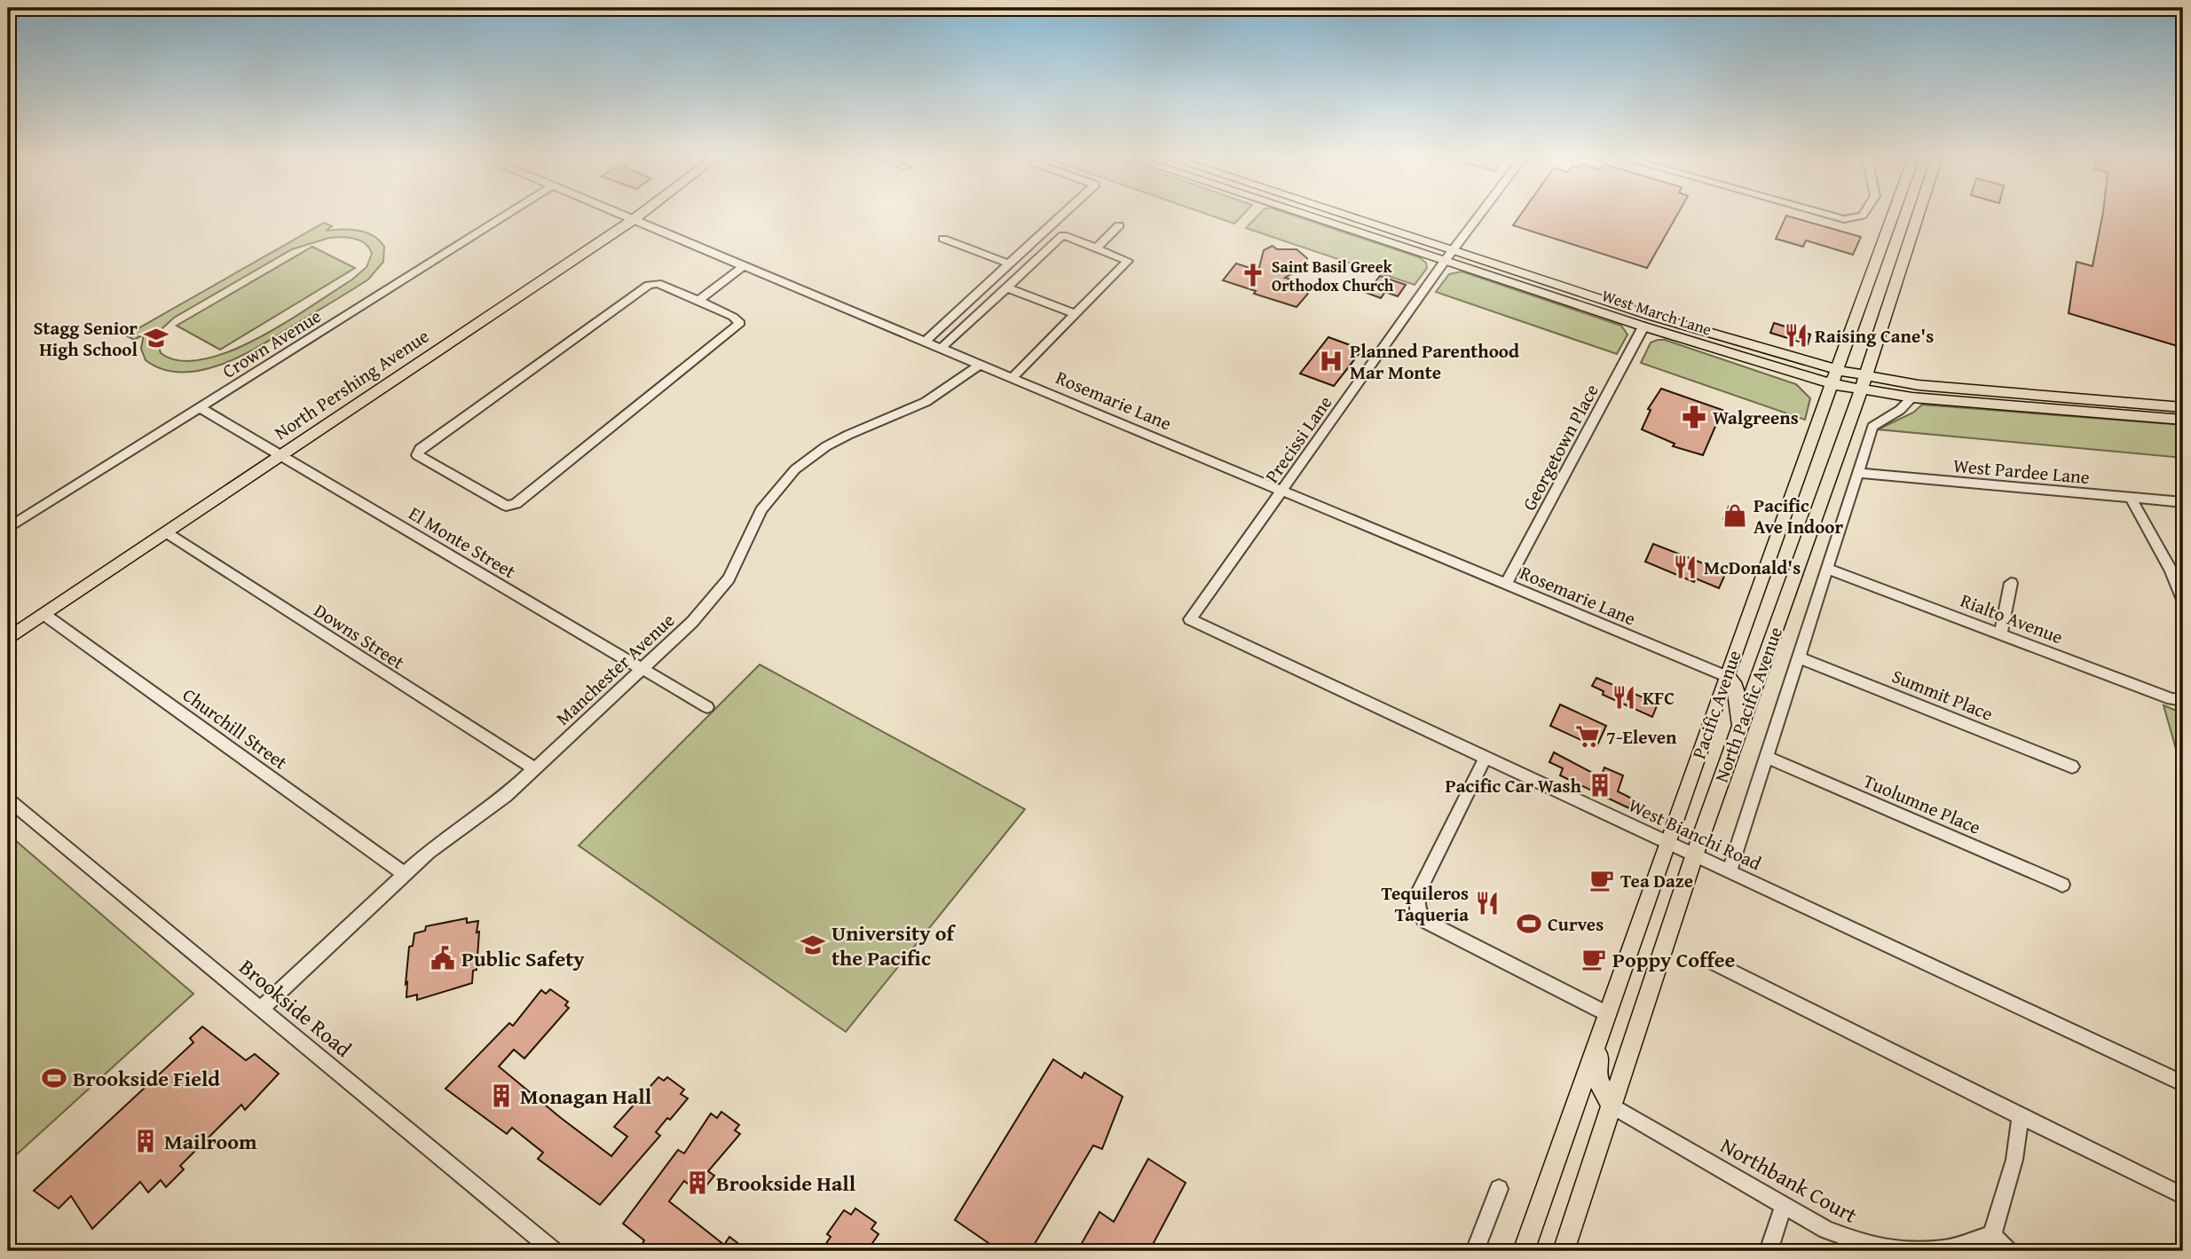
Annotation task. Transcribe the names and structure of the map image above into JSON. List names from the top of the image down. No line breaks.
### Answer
{"streets":{"main road":["West March Lane","North Pershing Avenue","Pacific Avenue","North Pacific Avenue"],"street":["Crown Avenue","Rosemarie Lane","Precissi Lane","Georgetown Place","West Pardee Lane","El Monte Street","Rialto Avenue","Downs Street","Manchester Avenue","Summit Place","Churchill Street","Tuolumne Place","West Bianchi Road","Brookside Road","Northbank Court"]},"crossings":[["West March Lane","Precissi Lane"],["West March Lane","Georgetown Place"],["West March Lane","Pacific Avenue"],["West March Lane","North Pacific Avenue"],["Crown Avenue","El Monte Street"],["North Pershing Avenue","Rosemarie Lane"],["North Pershing Avenue","El Monte Street"],["North Pershing Avenue","Downs Street"],["North Pershing Avenue","Churchill Street"],["Rosemarie Lane","Precissi Lane"],["Rosemarie Lane","Georgetown Place"],["Rosemarie Lane","Manchester Avenue"],["Rosemarie Lane","Pacific Avenue"],["Precissi Lane","West Bianchi Road"],["El Monte Street","Manchester Avenue"],["Downs Street","Manchester Avenue"],["Manchester Avenue","Churchill Street"],["Manchester Avenue","Brookside Road"],["Pacific Avenue","West Bianchi Road"],["North Pacific Avenue","West Bianchi Road"],["North Pacific Avenue","Northbank Court"]],"places":{"church":["Saint Basil Greek Orthodox Church"],"restaurant":["Raising Cane's","McDonald's","KFC","Tequileros Taqueria"],"school or university":["Stagg Senior High School","University of the Pacific"],"hospital":["Planned Parenthood Mar Monte"],"pharmacy":["Walgreens"],"shop":["Pacific Ave Indoor"],"supermarket":["7-Eleven"],"building":["Pacific Car Wash","Monagan Hall","Mailroom","Brookside Hall"],"cafe":["Tea Daze","Poppy Coffee"],"sports":["Curves","Brookside Field"],"public building":["Public Safety"]}}
